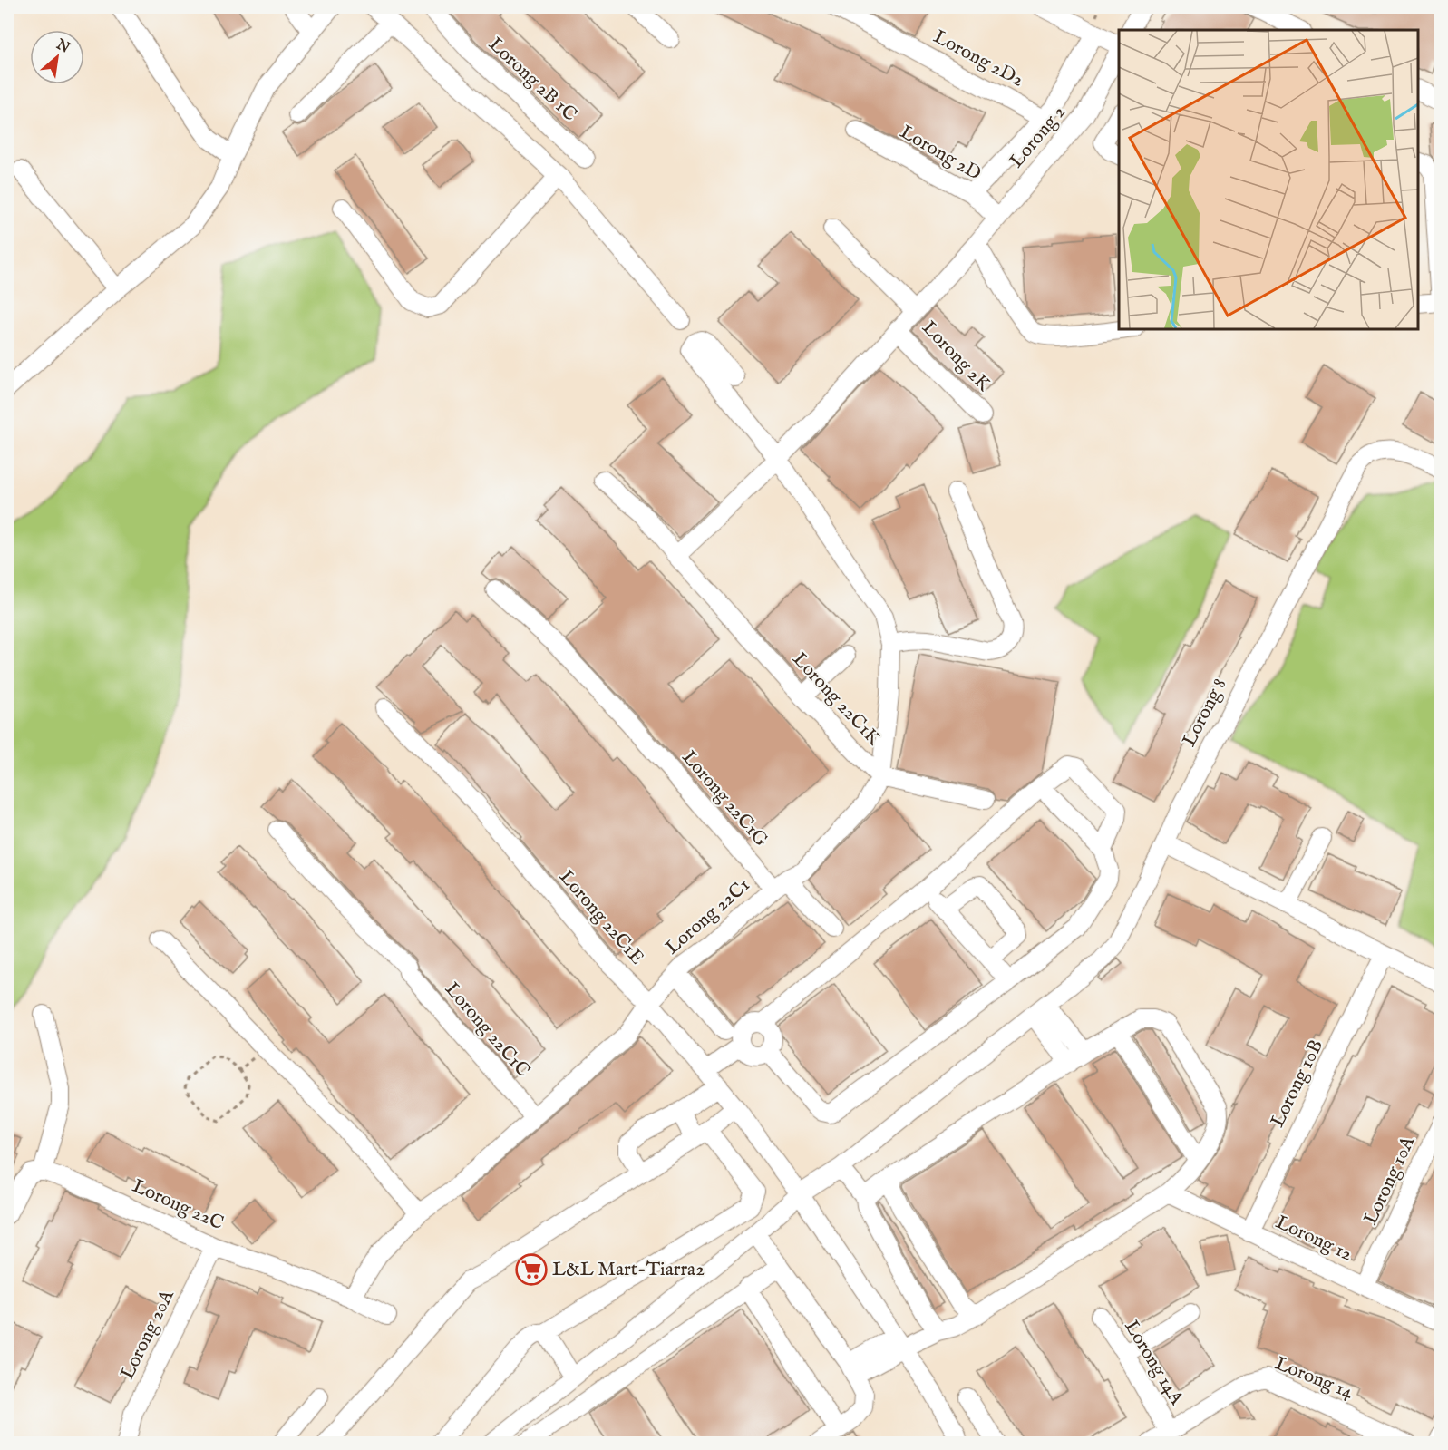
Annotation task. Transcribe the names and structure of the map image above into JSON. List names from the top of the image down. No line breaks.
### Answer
{"streets":{"street":["Lorong 2D2","Lorong 2B 1C","Lorong 2","Lorong 2D","Lorong 2K","Lorong 22C1K","Lorong 8","Lorong 22C1G","Lorong 22C1","Lorong 22C1E","Lorong 22C1C","Lorong 10B","Lorong 10A","Lorong 22C","Lorong 12","Lorong 20A","Lorong 14A","Lorong 14"]},"crossings":[["Lorong 2","Lorong 2D"],["Lorong 2","Lorong 2K"],["Lorong 2","Lorong 22C1K"],["Lorong 2","Lorong 22C1"],["Lorong 22C1K","Lorong 22C1"],["Lorong 8","Lorong 22C1E"],["Lorong 22C1G","Lorong 22C1"],["Lorong 22C1","Lorong 22C1E"],["Lorong 22C1","Lorong 22C1C"],["Lorong 22C1","Lorong 22C"],["Lorong 10B","Lorong 12"],["Lorong 10A","Lorong 12"],["Lorong 22C","Lorong 20A"],["Lorong 14A","Lorong 14"]],"places":{"supermarket":["L&L Mart-Tiarra2"]},"north":"top right"}
